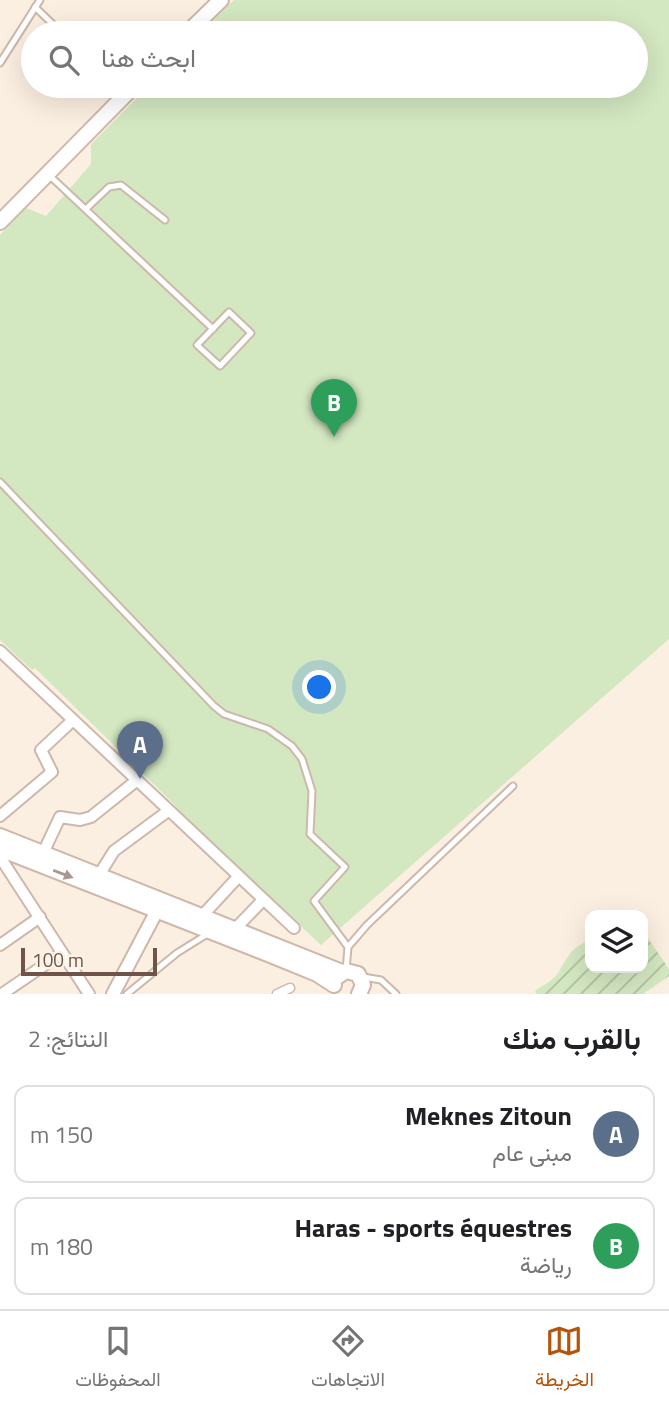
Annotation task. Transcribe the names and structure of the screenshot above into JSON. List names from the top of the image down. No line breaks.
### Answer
{"scale_bar":"100 m","page":{"search":"ابحث هنا","pins":["B","A"],"scale":"100 m","heading":["بالقرب منك","النتائج: 2"],"list":[{"mark":"A","name":"Meknes Zitoun","note":"مبنى عام","value":"150 m"},{"mark":"B","name":"Haras - sports équestres","note":"رياضة","value":"180 m"}],"nav":["الخريطة","الاتجاهات","المحفوظات"]}}
